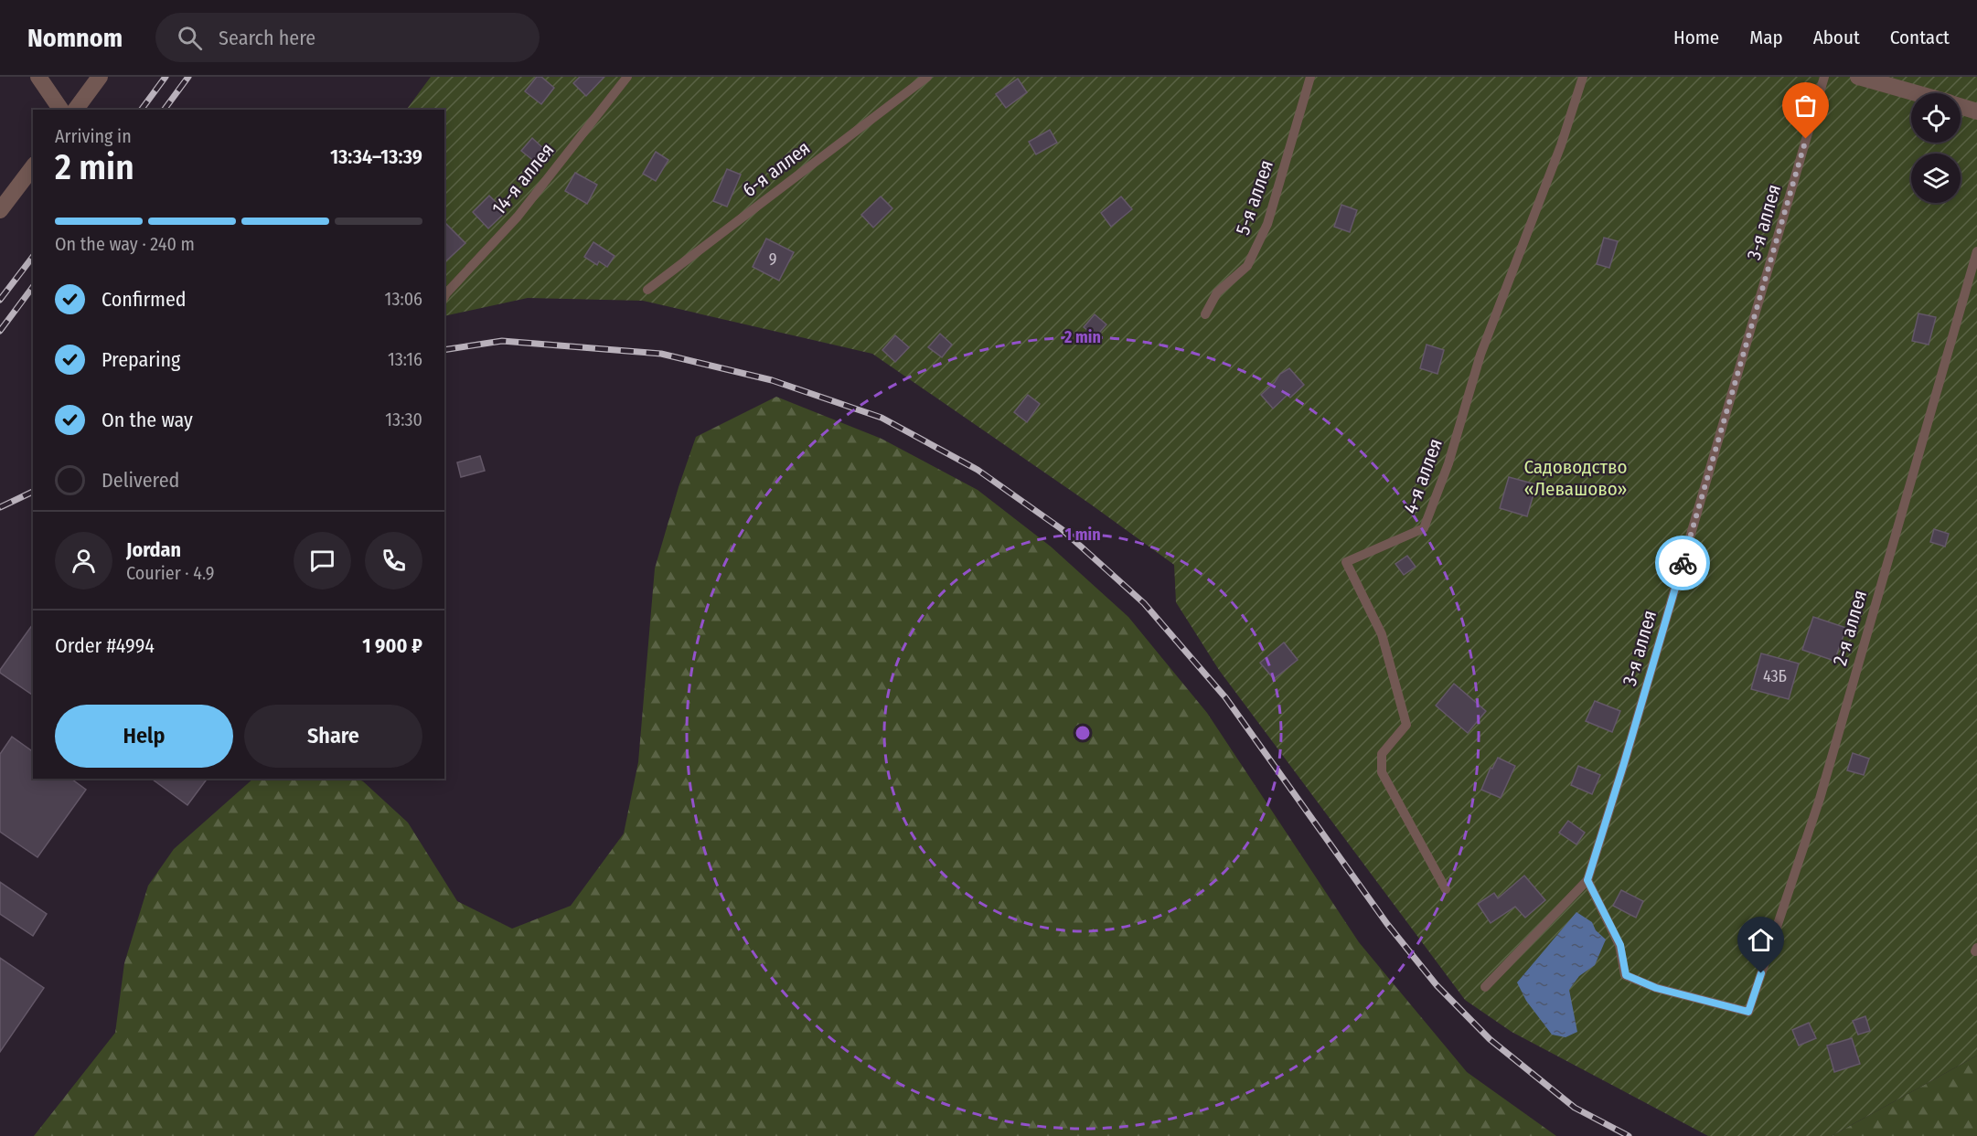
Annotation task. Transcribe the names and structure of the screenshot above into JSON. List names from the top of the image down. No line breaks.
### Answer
{"streets":{"lane":["6-я аллея","14-я аллея","5-я аллея","3-я аллея","4-я аллея","2-я аллея"]},"crossings":[["3-я аллея","2-я аллея"]],"parks":["Садоводство «Левашово»"],"house_numbers":["9","43Б"],"page":{"header":"Nomnom","search":"Search here","nav":["Home","Map","About","Contact"],"heading":["2 min","Arriving in","13:34–13:39"],"panel":["Jordan","Courier · 4.9","Order #4994","1 900 ₽"],"bar":"On the way · 240 m","list":[["Confirmed","13:06"],["Preparing","13:16"],["On the way","13:30"],"Delivered"],"buttons":["Help","Share"]},"rings":["2 min","1 min"]}
